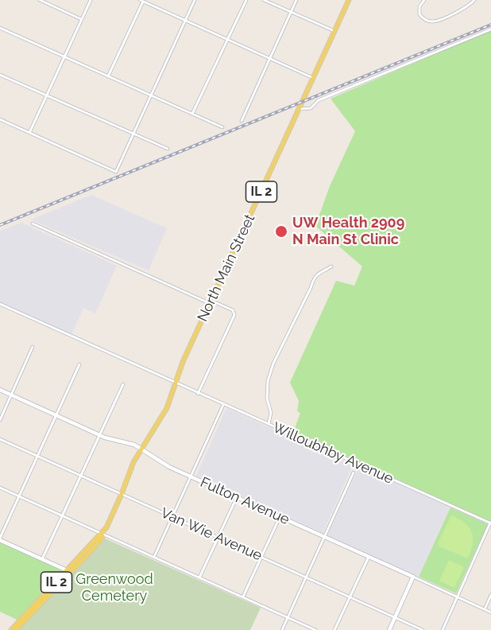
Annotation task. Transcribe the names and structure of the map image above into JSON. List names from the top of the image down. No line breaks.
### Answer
{"streets":{"main road":["IL 2","North Main Street"],"street":["Willoubhby Avenue","Fulton Avenue","Van Wie Avenue"]},"crossings":[["North Main Street","Willoubhby Avenue"],["North Main Street","Fulton Avenue"],["North Main Street","Van Wie Avenue"]],"parks":["Greenwood Cemetery"],"places":["UW Health 2909 N Main St Clinic"]}
